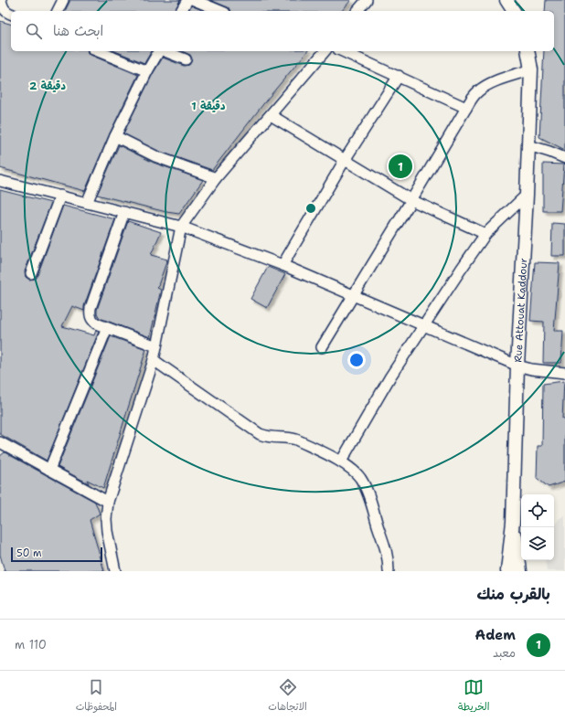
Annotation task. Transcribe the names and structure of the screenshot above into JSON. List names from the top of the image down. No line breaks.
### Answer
{"streets":{"street":["Rue Attouat Kaddour"]},"scale_bar":"50 m","page":{"search":"ابحث هنا","pins":"1","scale":"50 m","heading":"بالقرب منك","list":[{"mark":"1","name":"Adem","note":"معبد","value":"110 m"}],"nav":["الخريطة","الاتجاهات","المحفوظات"]},"rings":["2 دقيقة","1 دقيقة"]}
